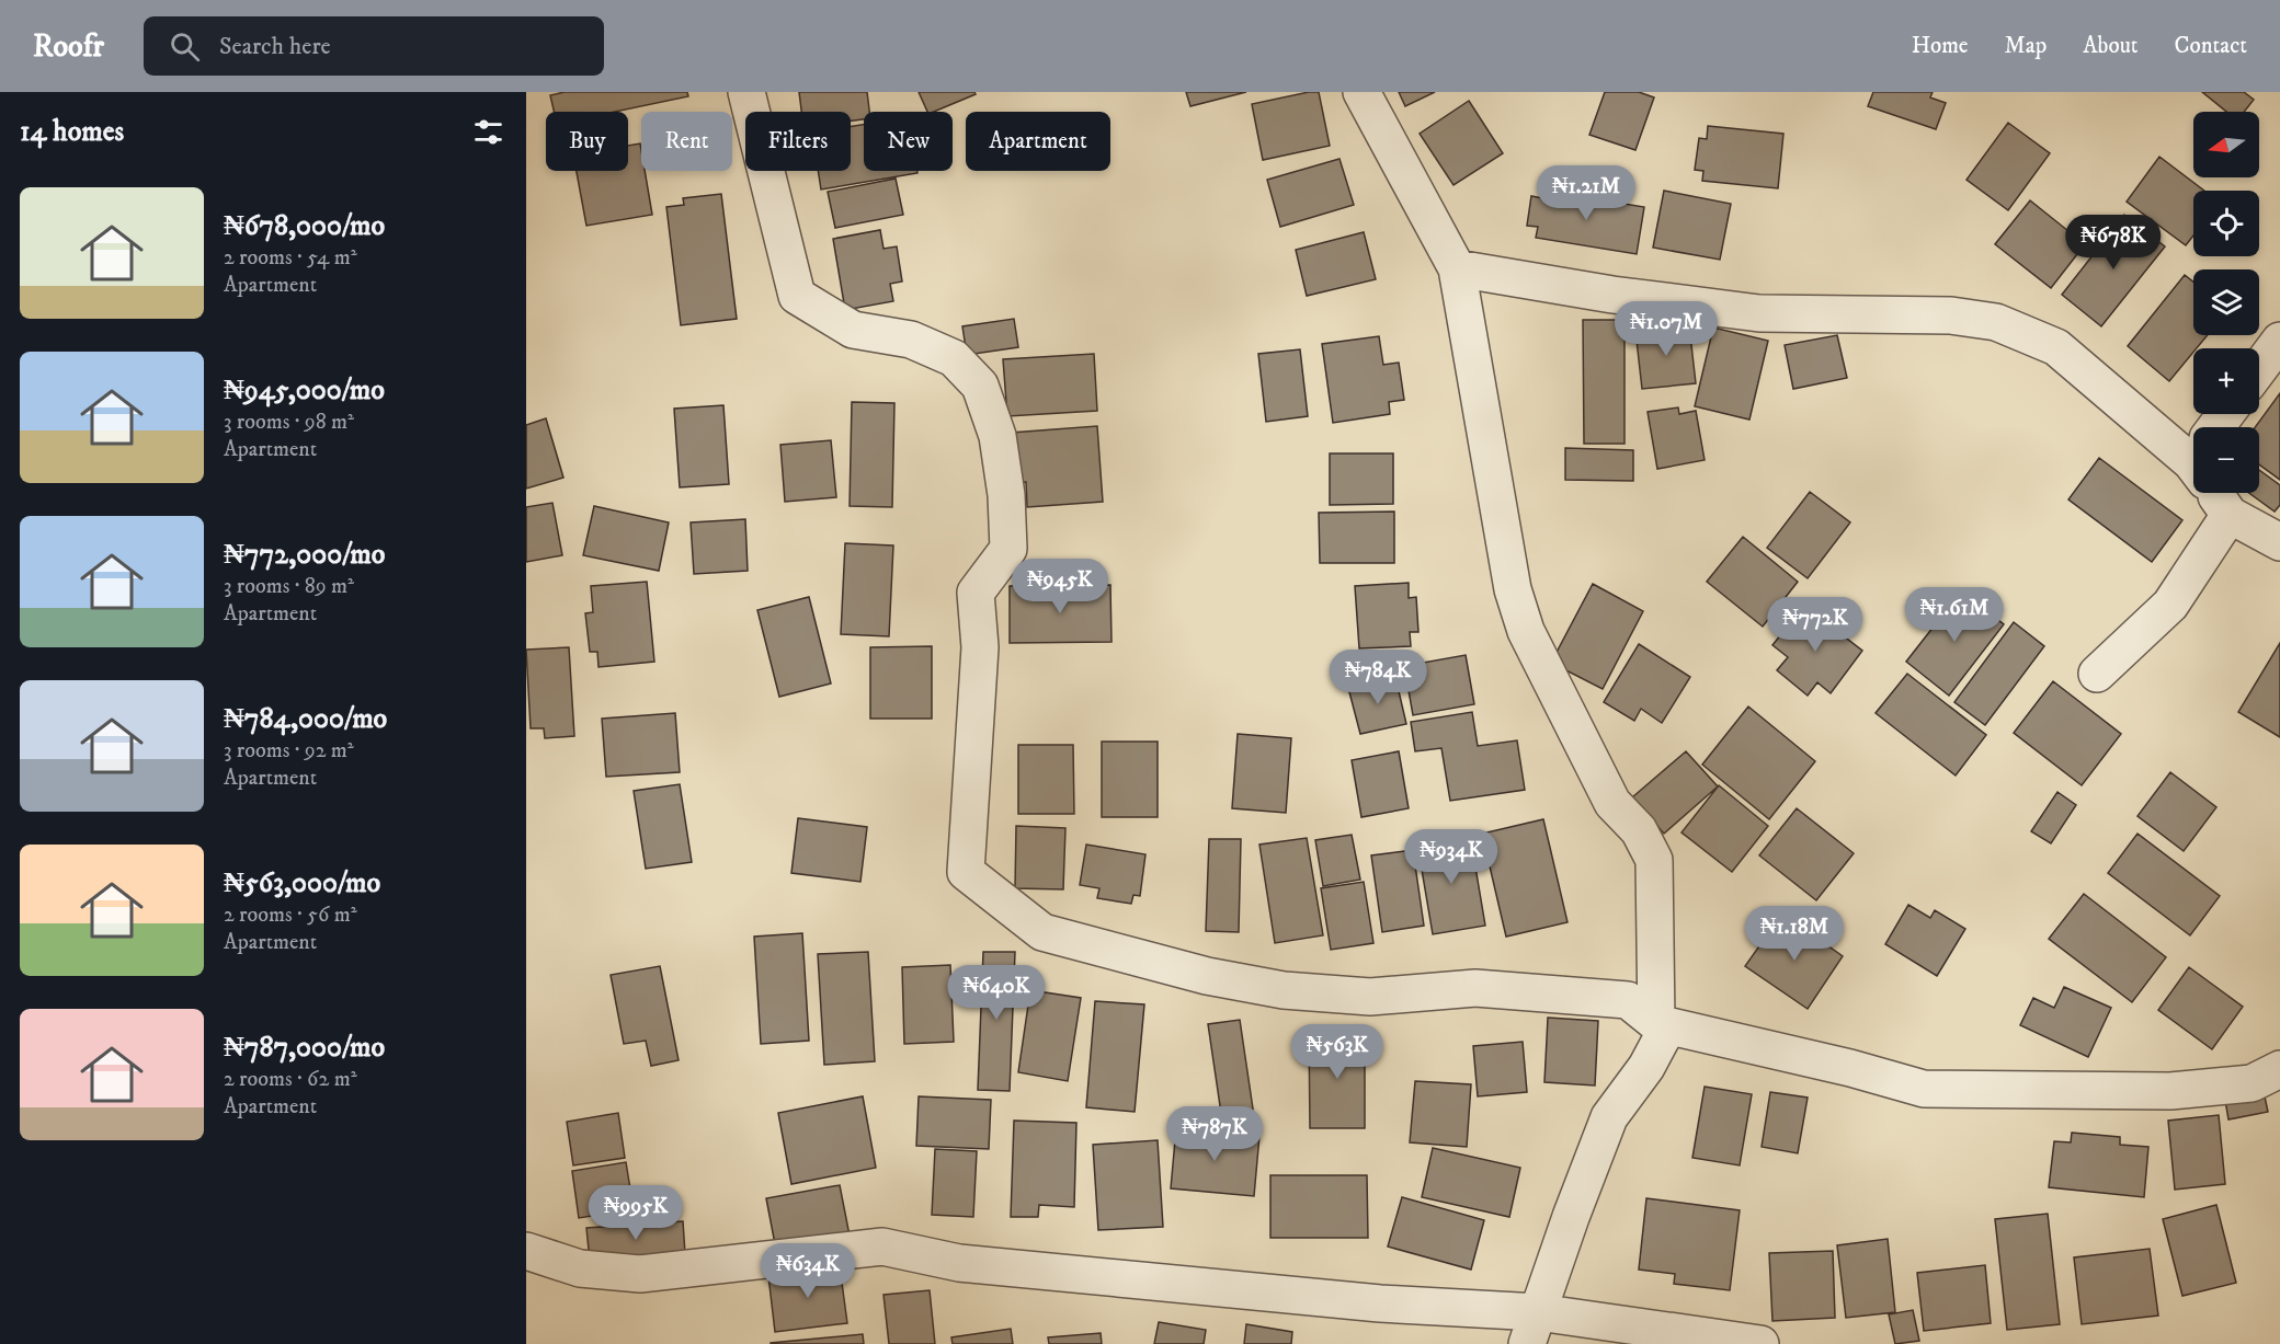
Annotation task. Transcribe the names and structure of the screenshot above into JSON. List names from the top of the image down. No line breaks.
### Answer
{"north":"left","page":{"header":"Roofr","search":"Search here","nav":["Home","Map","About","Contact"],"heading":"14 homes","map_buttons":["+","−"],"chip":["Buy","Rent","Filters","New","Apartment"],"price":["₦1.21M","₦678K","₦1.07M","₦945K","₦1.61M","₦772K","₦784K","₦934K","₦1.18M","₦640K","₦563K","₦787K","₦995K","₦634K"],"list":[{"name":"₦678,000/mo","note":"2 rooms · 54 m² · Apartment"},{"name":"₦945,000/mo","note":"3 rooms · 98 m² · Apartment"},{"name":"₦772,000/mo","note":"3 rooms · 89 m² · Apartment"},{"name":"₦784,000/mo","note":"3 rooms · 92 m² · Apartment"},{"name":"₦563,000/mo","note":"2 rooms · 56 m² · Apartment"},{"name":"₦787,000/mo","note":"2 rooms · 62 m² · Apartment"}]}}
